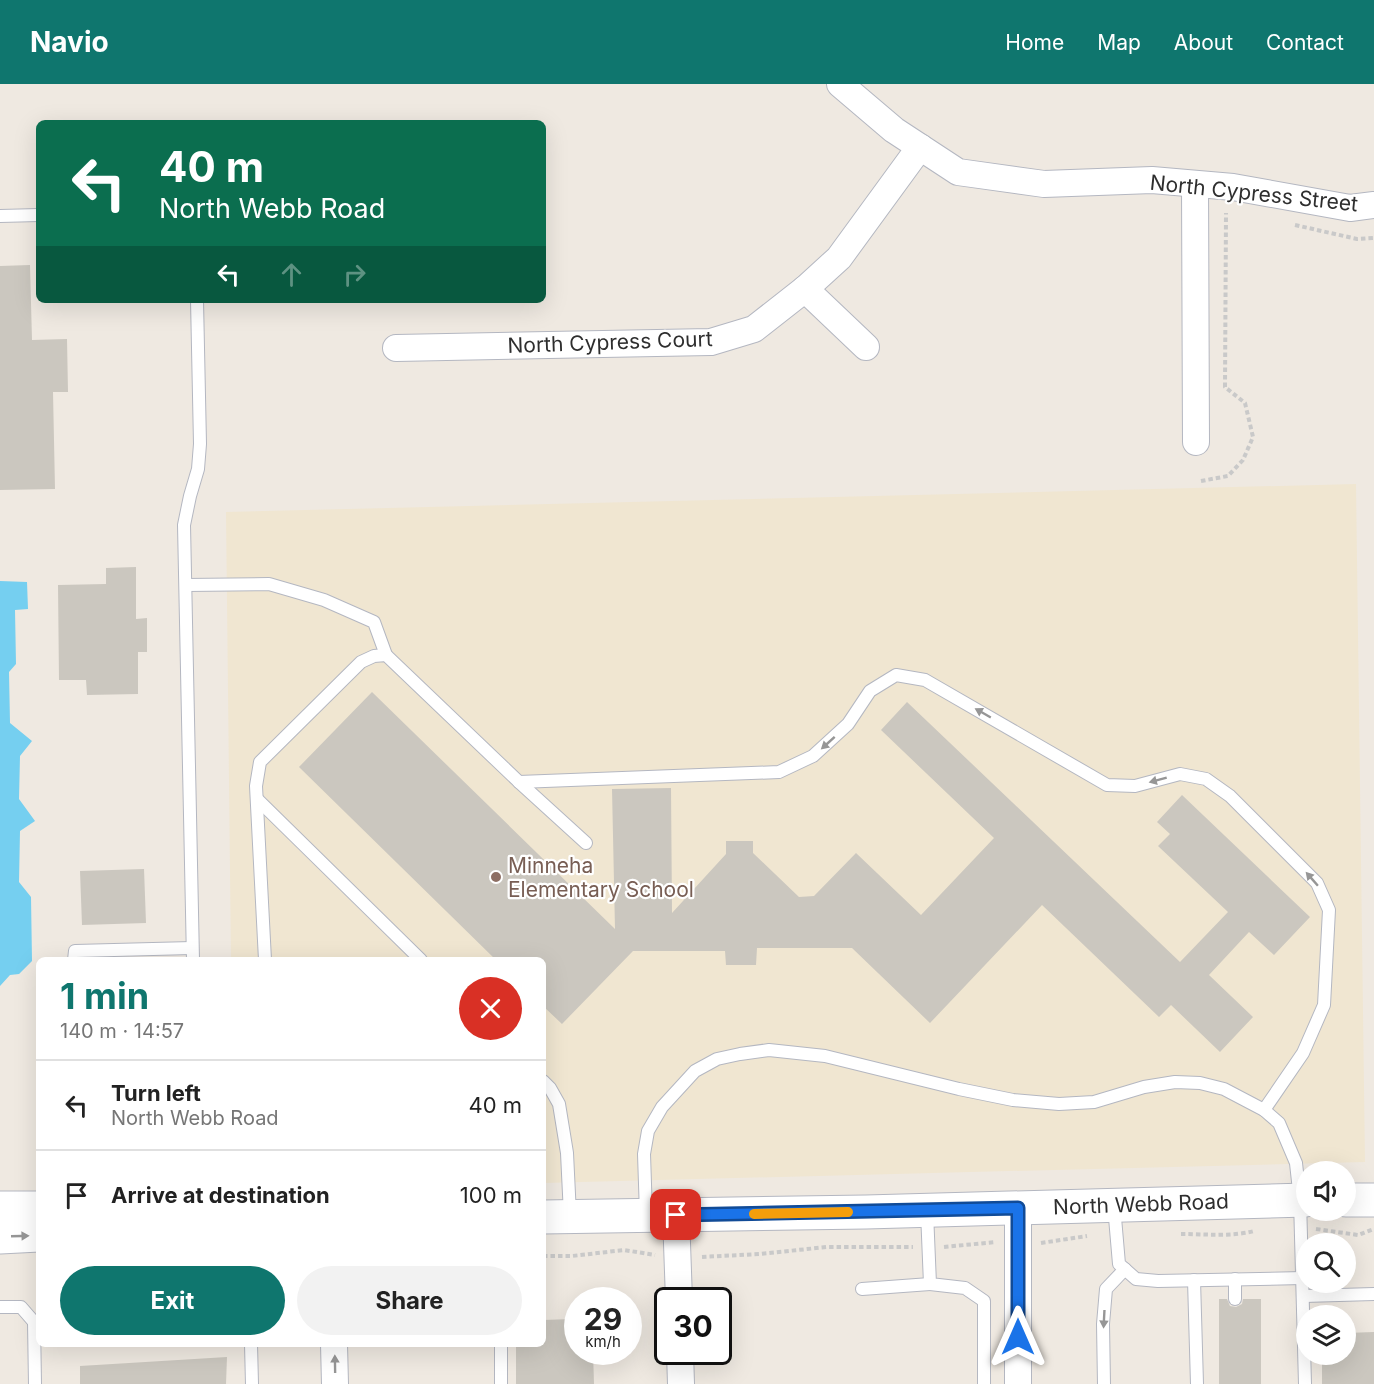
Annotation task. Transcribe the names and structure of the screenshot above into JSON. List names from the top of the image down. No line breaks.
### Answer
{"streets":{"main road":["North Webb Road"],"street":["North Cypress Street","North Cypress Court"]},"crossings":[["North Cypress Street","North Cypress Court"]],"places":["Minneha Elementary School"],"page":{"header":"Navio","nav":["Home","Map","About","Contact"],"turn":["40 m","North Webb Road"],"heading":["1 min","140 m · 14:57"],"list":[{"name":"Turn left","note":"North Webb Road","value":"40 m"},{"name":"Arrive at destination","value":"100 m"}],"buttons":["Exit","Share"],"speed":"29 km/h","limit":"30"}}
